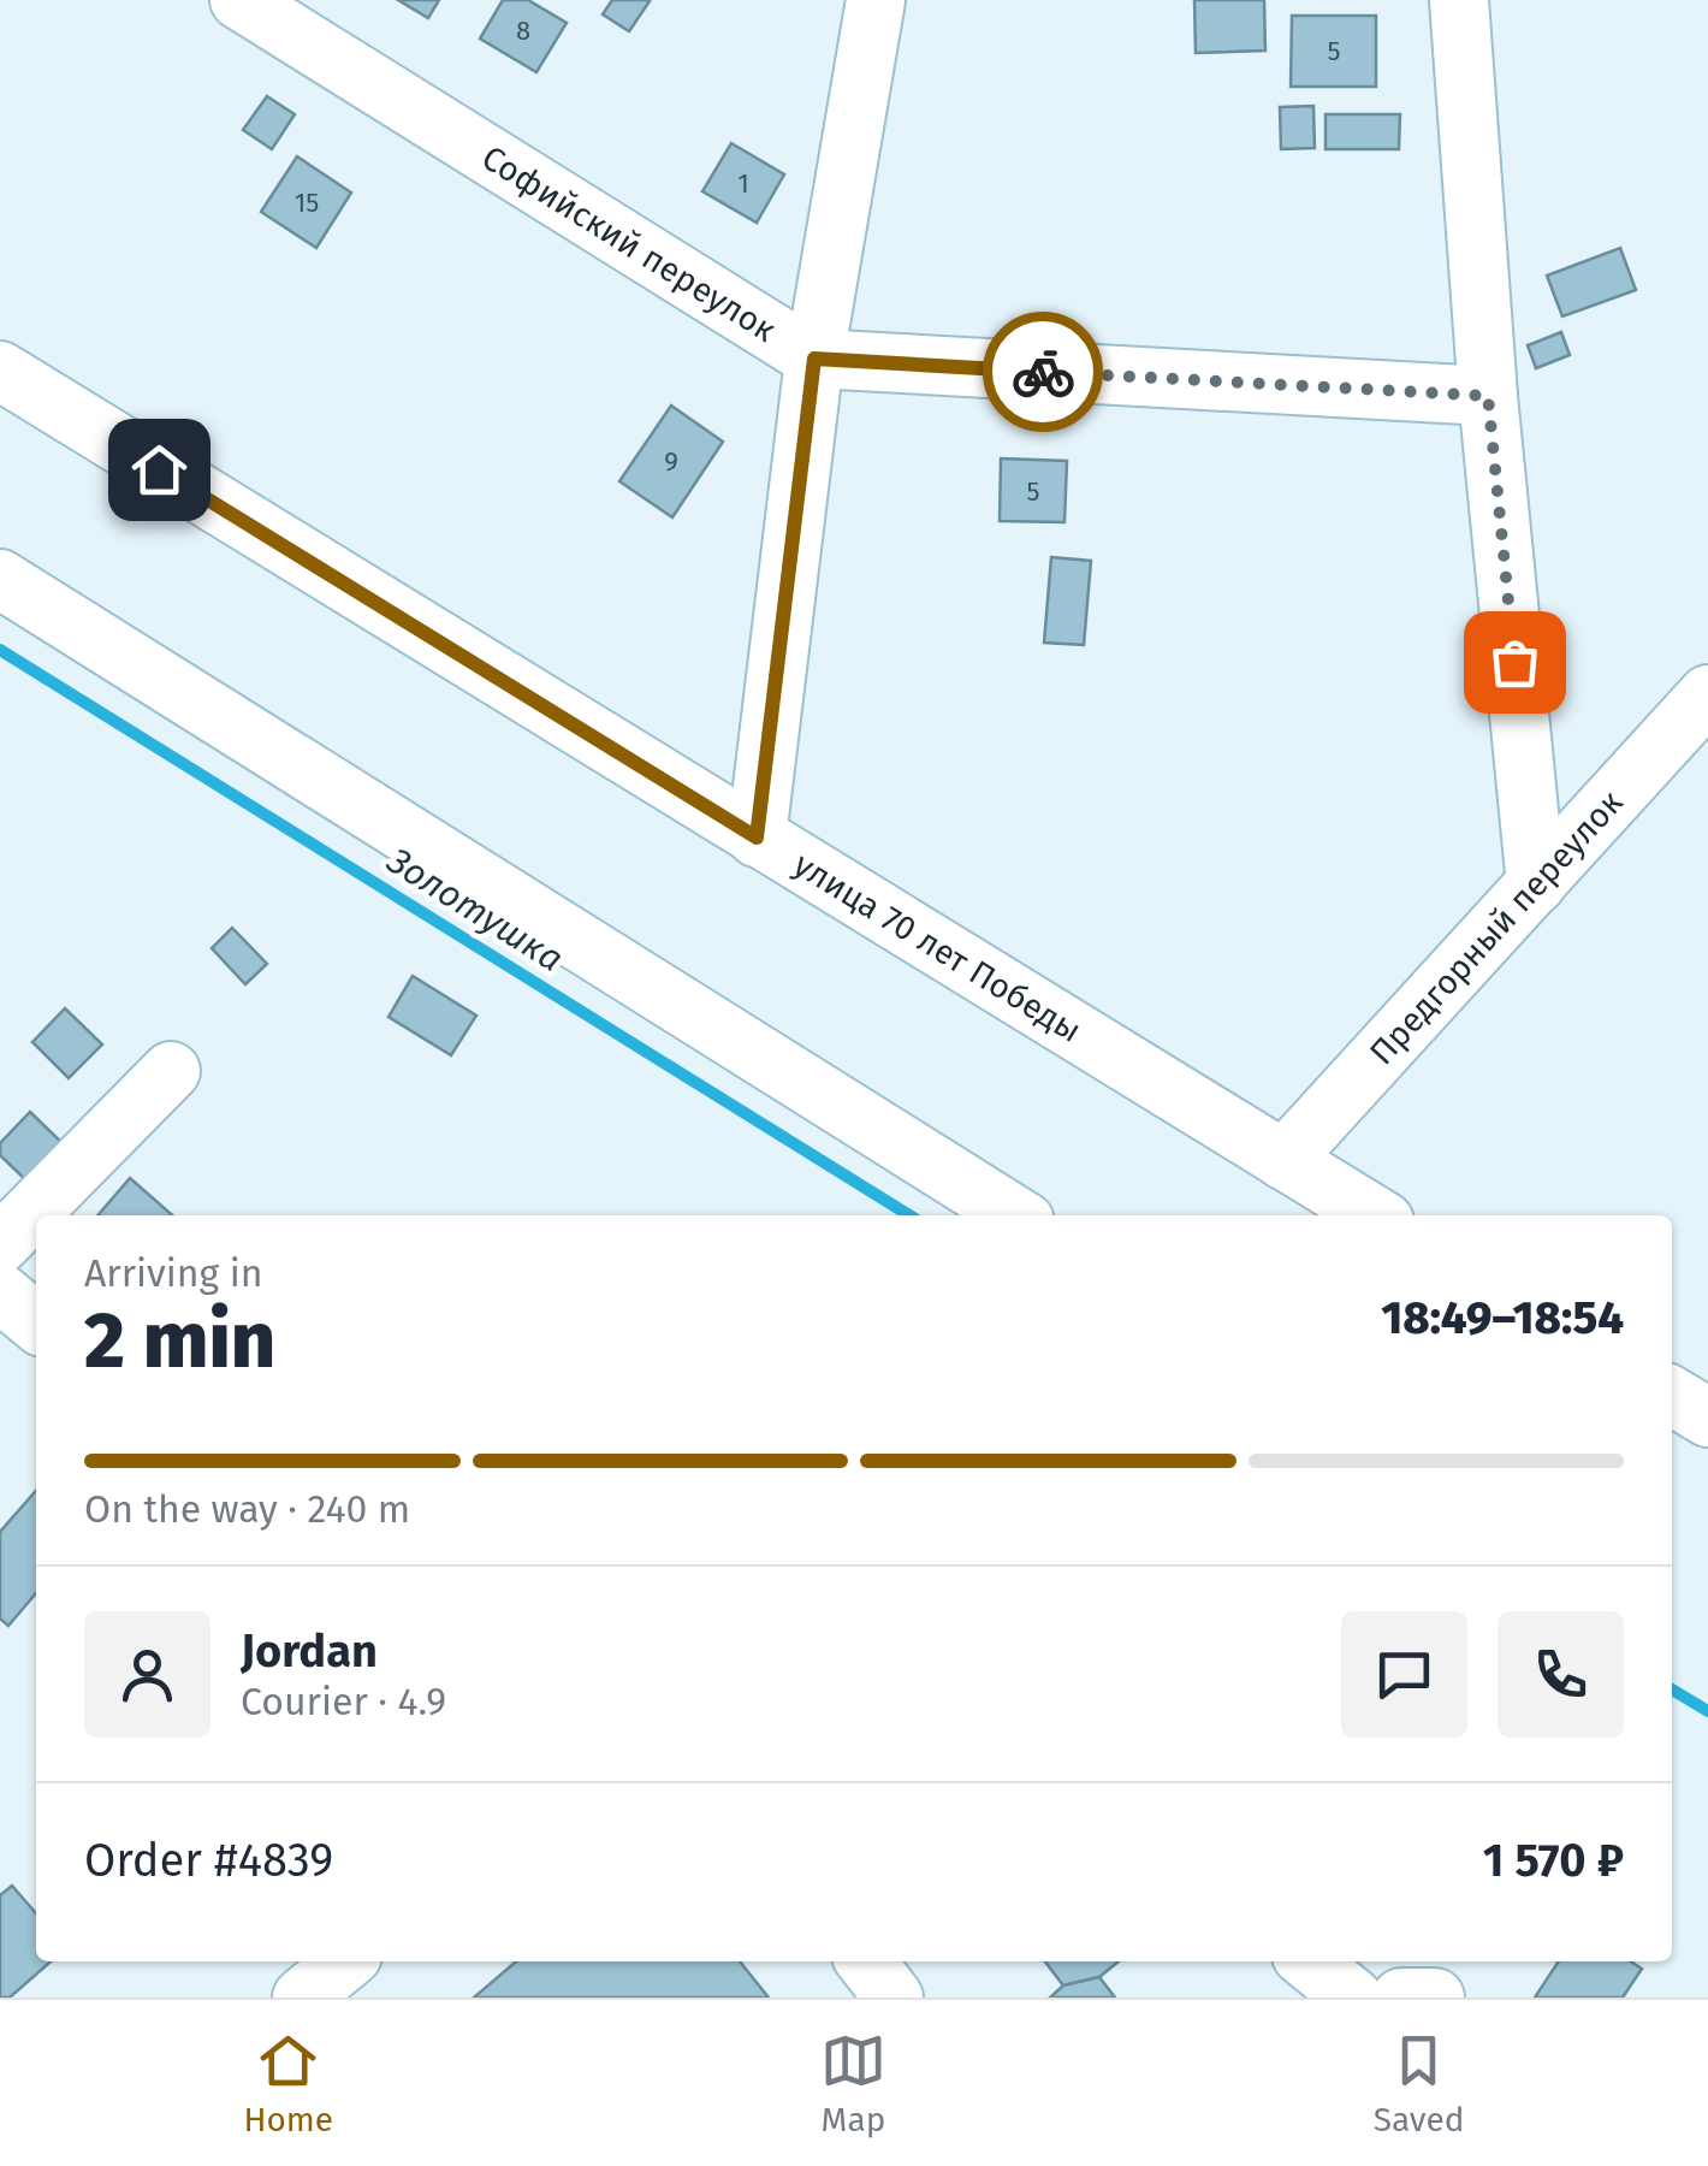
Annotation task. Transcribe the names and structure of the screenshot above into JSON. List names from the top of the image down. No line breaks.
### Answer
{"streets":{"street":["Софийский переулок","Предгорный переулок","улица 70 лет Победы"]},"crossings":[["Предгорный переулок","улица 70 лет Победы"]],"water":["Золотушка"],"house_numbers":["8","5","1","15","9","5"],"page":{"heading":["2 min","Arriving in","18:49–18:54"],"panel":["Jordan","Courier · 4.9","Order #4839","1 570 ₽"],"bar":"On the way · 240 m","tabs":["Home","Map","Saved"]}}
